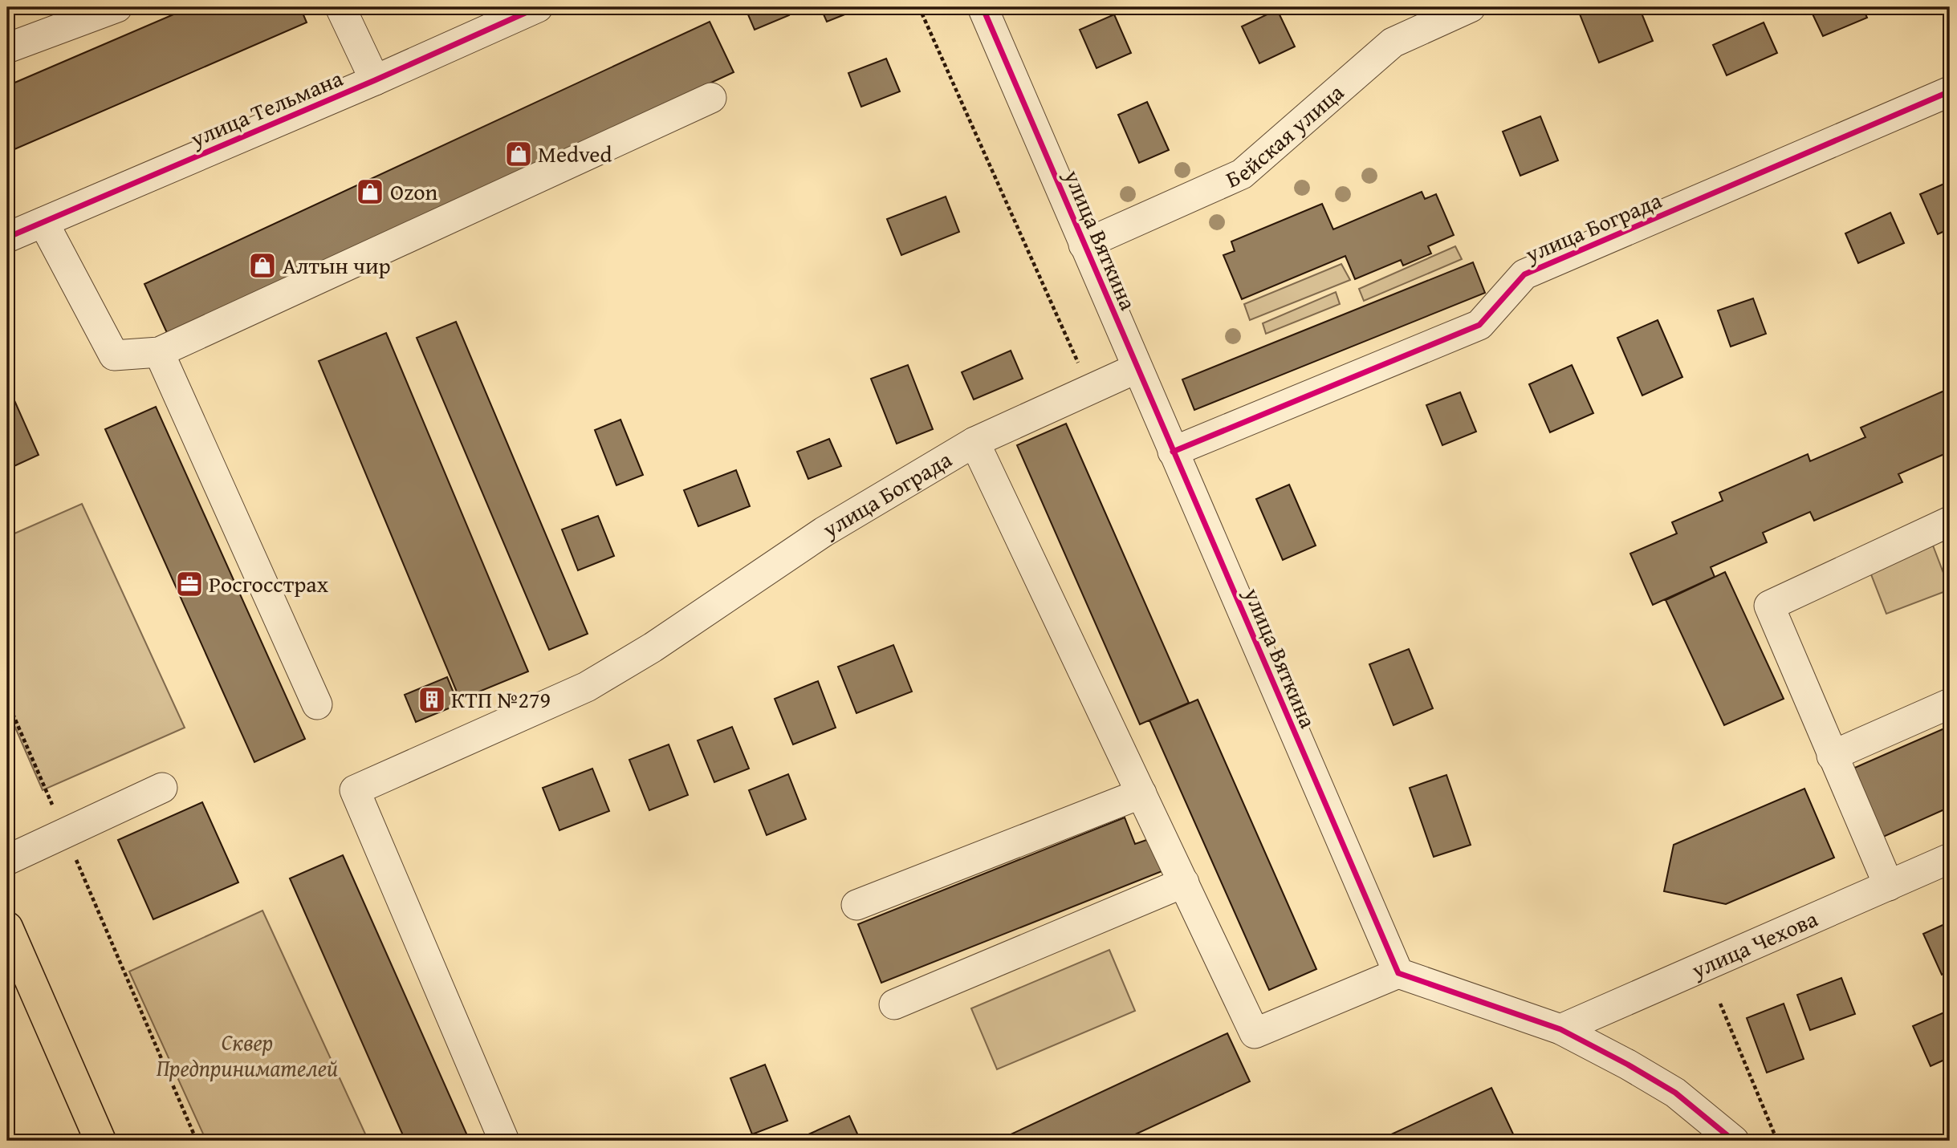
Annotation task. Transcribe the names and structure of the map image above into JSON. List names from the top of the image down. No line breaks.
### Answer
{"streets":{"street":["улица Тельмана","Бейская улица","улица Бограда","улица Вяткина","улица Чехова"]},"crossings":[["Бейская улица","улица Вяткина"],["улица Бограда","улица Вяткина"]],"parks":["Сквер Предпринимателей"],"places":{"shop":["Medved","Ozon","Алтын чир"],"office":["Росгосстрах"],"building":["КТП №279"]}}
